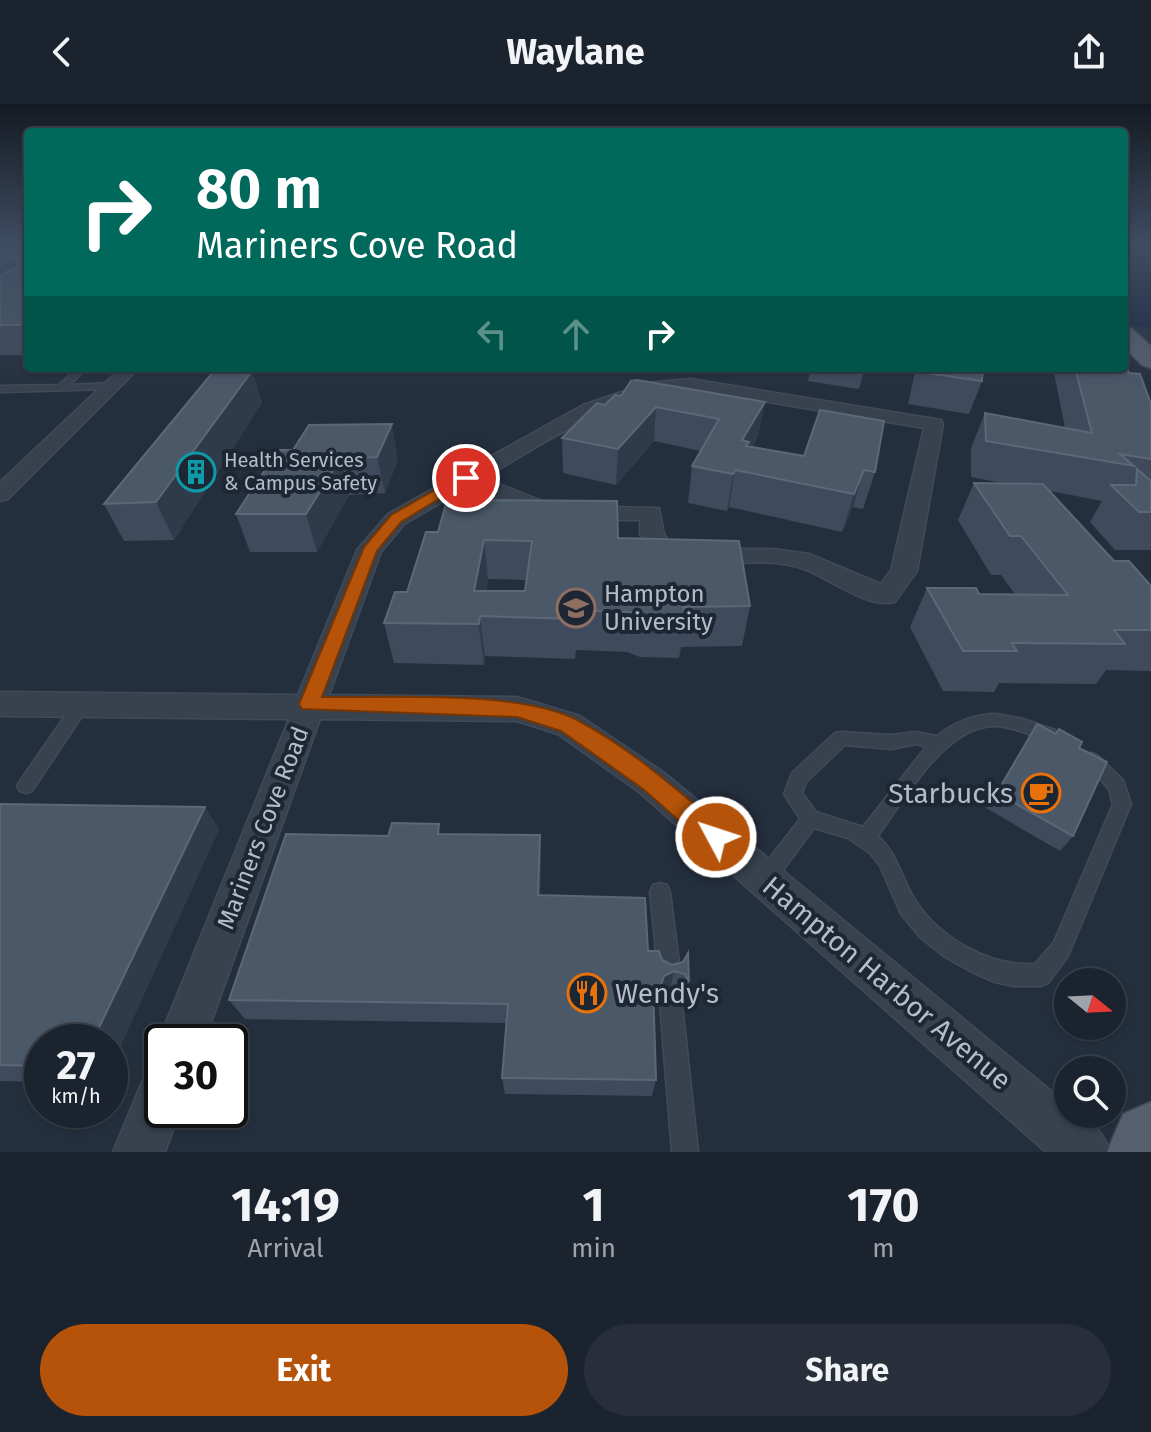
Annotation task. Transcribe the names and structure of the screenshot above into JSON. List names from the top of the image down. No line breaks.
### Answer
{"streets":{"street":["Mariners Cove Road","Hampton Harbor Avenue"]},"crossings":[["Mariners Cove Road","Hampton Harbor Avenue"]],"places":{"building":["Health Services & Campus Safety"],"school or university":["Hampton University"],"cafe":["Starbucks"],"restaurant":["Wendy's"]},"north":"right","page":{"header":"Waylane","turn":["80 m","Mariners Cove Road"],"speed":"27 km/h","limit":"30","eta":["14:19","Arrival","1","min","170","m"],"buttons":["Exit","Share"]}}
